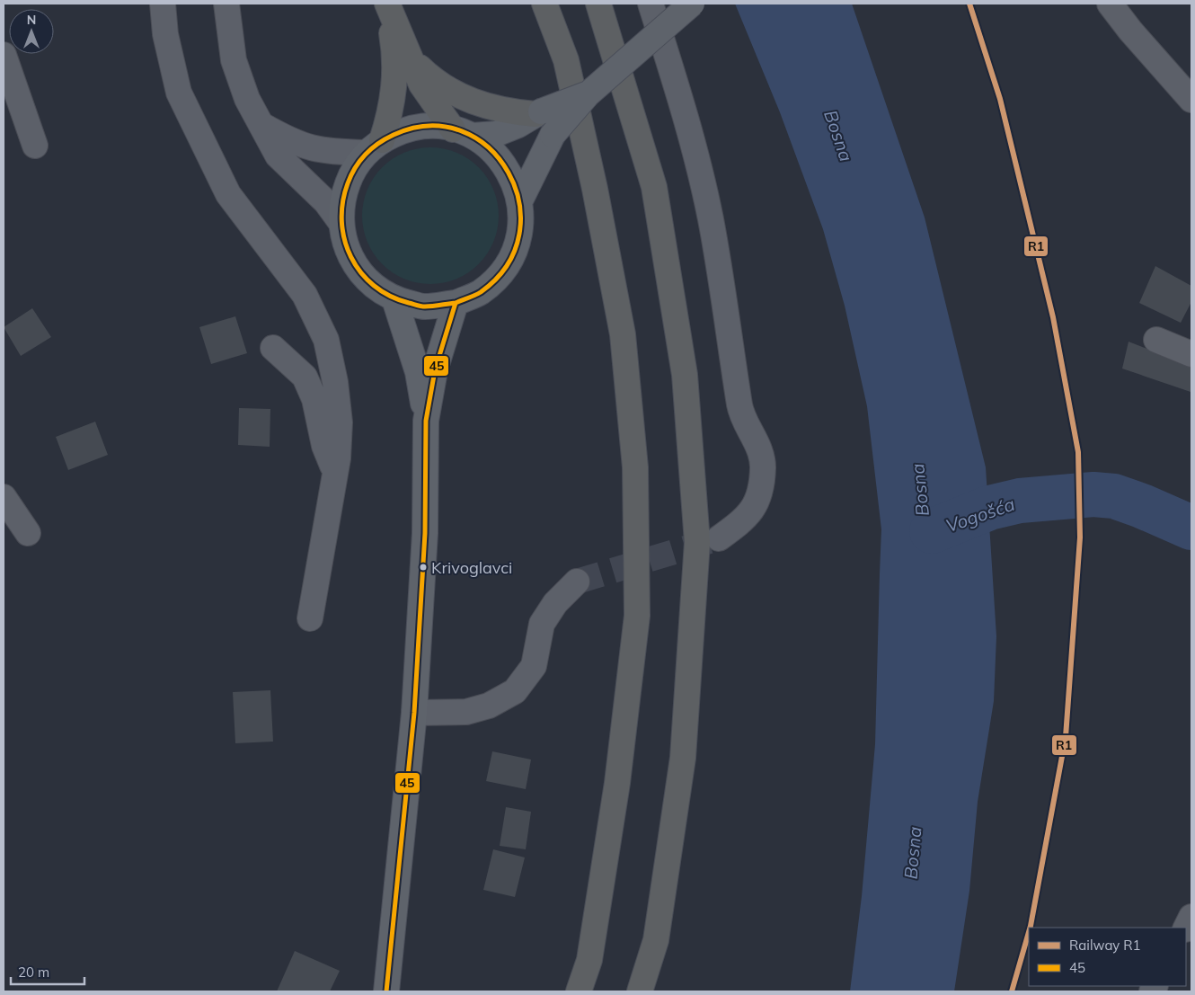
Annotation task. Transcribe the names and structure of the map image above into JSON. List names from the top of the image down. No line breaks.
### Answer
{"water":["Bosna","Vogošća"],"places":["Krivoglavci"],"lines":["rail line R1","transit line 45"],"legend":["Railway R1","45"],"scale_bar":"20 m","north":"top"}
